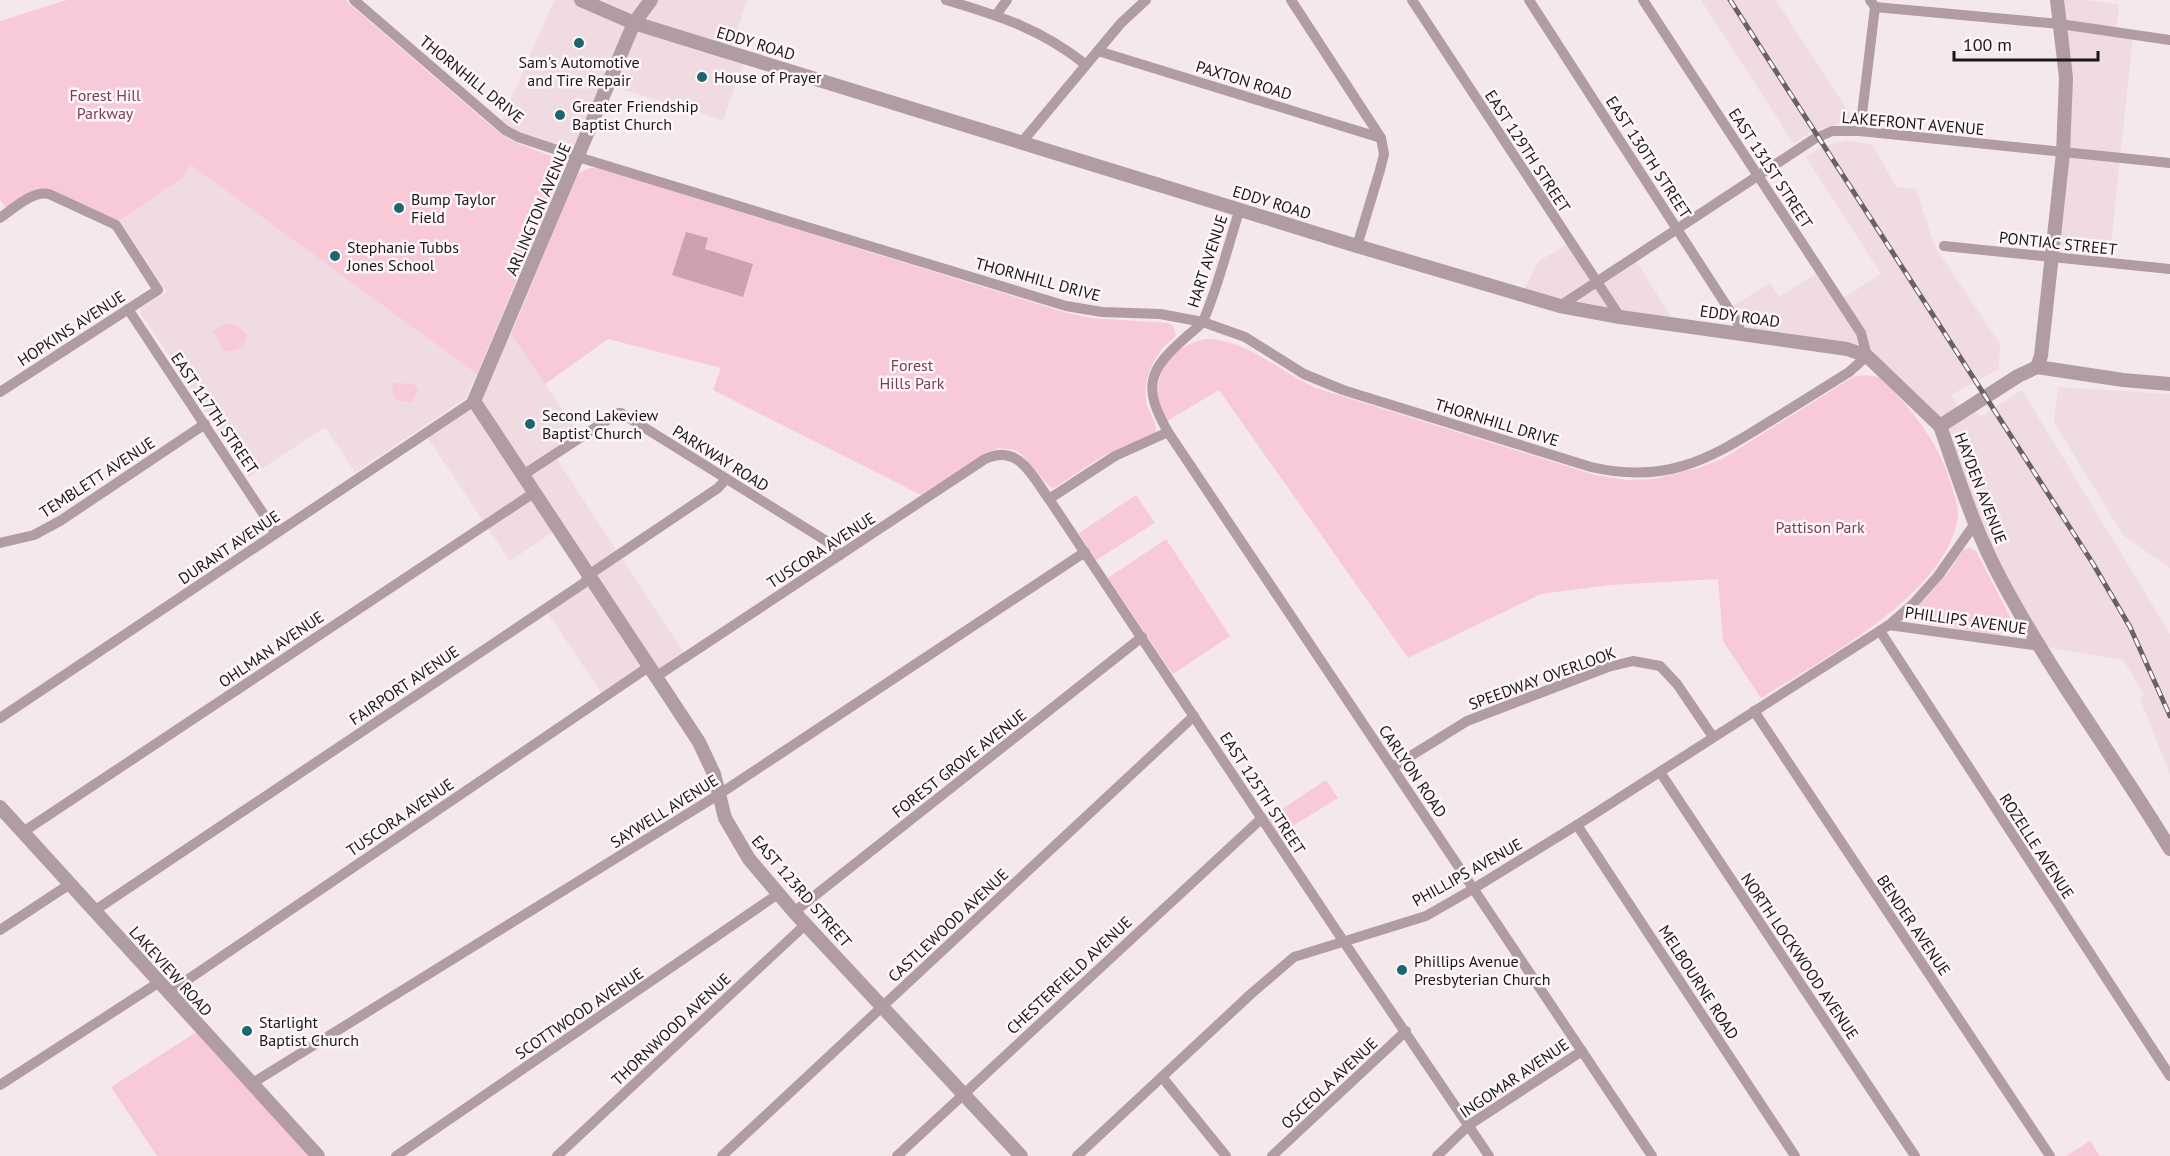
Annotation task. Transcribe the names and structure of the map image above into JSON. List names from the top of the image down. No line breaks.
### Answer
{"streets":{"street":["EDDY ROAD","THORNHILL DRIVE","PAXTON ROAD","LAKEFRONT AVENUE","EAST 129TH STREET","EAST 130TH STREET","EAST 131ST STREET","ARLINGTON AVENUE","PONTIAC STREET","HART AVENUE","HOPKINS AVENUE","EAST 117TH STREET","PARKWAY ROAD","TEMBLETT AVENUE","HAYDEN AVENUE","DURANT AVENUE","TUSCORA AVENUE","PHILLIPS AVENUE","OHLMAN AVENUE","SPEEDWAY OVERLOOK","FAIRPORT AVENUE","FOREST GROVE AVENUE","CARLYON ROAD","EAST 125TH STREET","SAYWELL AVENUE","ROZELLE AVENUE","EAST 123RD STREET","CASTLEWOOD AVENUE","BENDER AVENUE","NORTH LOCKWOOD AVENUE","LAKEVIEW ROAD","CHESTERFIELD AVENUE","MELBOURNE ROAD","SCOTTWOOD AVENUE","THORNWOOD AVENUE","INGOMAR AVENUE","OSCEOLA AVENUE"]},"crossings":[["EDDY ROAD","THORNHILL DRIVE"],["EDDY ROAD","LAKEFRONT AVENUE"],["EDDY ROAD","EAST 129TH STREET"],["EDDY ROAD","EAST 130TH STREET"],["EDDY ROAD","EAST 131ST STREET"],["EDDY ROAD","ARLINGTON AVENUE"],["EDDY ROAD","HART AVENUE"],["EDDY ROAD","HAYDEN AVENUE"],["THORNHILL DRIVE","EAST 131ST STREET"],["THORNHILL DRIVE","ARLINGTON AVENUE"],["THORNHILL DRIVE","HART AVENUE"],["THORNHILL DRIVE","CARLYON ROAD"],["LAKEFRONT AVENUE","EAST 129TH STREET"],["LAKEFRONT AVENUE","EAST 130TH STREET"],["LAKEFRONT AVENUE","EAST 131ST STREET"],["ARLINGTON AVENUE","DURANT AVENUE"],["ARLINGTON AVENUE","EAST 123RD STREET"],["HART AVENUE","CARLYON ROAD"],["HOPKINS AVENUE","EAST 117TH STREET"],["EAST 117TH STREET","TEMBLETT AVENUE"],["EAST 117TH STREET","DURANT AVENUE"],["PARKWAY ROAD","TUSCORA AVENUE"],["PARKWAY ROAD","FAIRPORT AVENUE"],["PARKWAY ROAD","EAST 123RD STREET"],["HAYDEN AVENUE","PHILLIPS AVENUE"],["DURANT AVENUE","EAST 123RD STREET"],["TUSCORA AVENUE","EAST 125TH STREET"],["TUSCORA AVENUE","EAST 123RD STREET"],["TUSCORA AVENUE","LAKEVIEW ROAD"],["PHILLIPS AVENUE","SPEEDWAY OVERLOOK"],["PHILLIPS AVENUE","CARLYON ROAD"],["PHILLIPS AVENUE","EAST 125TH STREET"],["PHILLIPS AVENUE","ROZELLE AVENUE"],["PHILLIPS AVENUE","BENDER AVENUE"],["PHILLIPS AVENUE","NORTH LOCKWOOD AVENUE"],["PHILLIPS AVENUE","MELBOURNE ROAD"],["OHLMAN AVENUE","EAST 123RD STREET"],["OHLMAN AVENUE","LAKEVIEW ROAD"],["SPEEDWAY OVERLOOK","CARLYON ROAD"],["FAIRPORT AVENUE","EAST 123RD STREET"],["FAIRPORT AVENUE","LAKEVIEW ROAD"],["FOREST GROVE AVENUE","EAST 125TH STREET"],["FOREST GROVE AVENUE","EAST 123RD STREET"],["CARLYON ROAD","INGOMAR AVENUE"],["EAST 125TH STREET","SAYWELL AVENUE"],["EAST 125TH STREET","CASTLEWOOD AVENUE"],["EAST 125TH STREET","CHESTERFIELD AVENUE"],["EAST 125TH STREET","INGOMAR AVENUE"],["EAST 125TH STREET","OSCEOLA AVENUE"],["SAYWELL AVENUE","EAST 123RD STREET"],["SAYWELL AVENUE","LAKEVIEW ROAD"],["EAST 123RD STREET","CASTLEWOOD AVENUE"],["EAST 123RD STREET","CHESTERFIELD AVENUE"],["EAST 123RD STREET","SCOTTWOOD AVENUE"],["EAST 123RD STREET","THORNWOOD AVENUE"]],"parks":["Forest Hill Parkway","Forest Hills Park","Pattison Park"],"places":["Sam's Automotive and Tire Repair","House of Prayer","Greater Friendship Baptist Church","Bump Taylor Field","Stephanie Tubbs Jones School","Second Lakeview Baptist Church","Phillips Avenue Presbyterian Church","Starlight Baptist Church"],"scale_bar":"100 m"}
